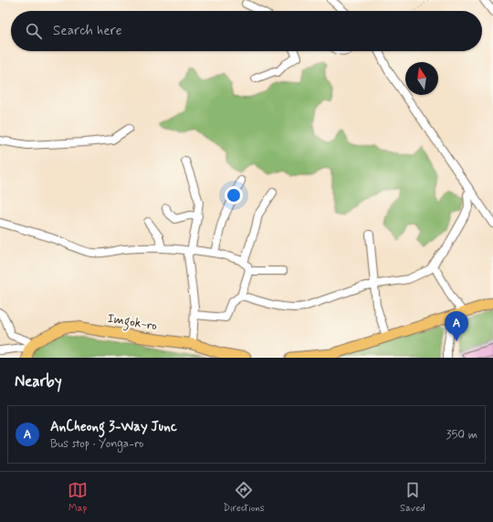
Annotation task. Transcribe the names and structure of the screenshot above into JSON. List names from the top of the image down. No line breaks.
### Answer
{"streets":{"main road":["Imgok-ro"]},"north":"top","page":{"search":"Search here","pins":"A","heading":"Nearby","list":[{"mark":"A","name":"AnCheong 3-Way Junc","note":"Bus stop · Yonga-ro","value":"350 m"}],"nav":["Map","Directions","Saved"]}}
